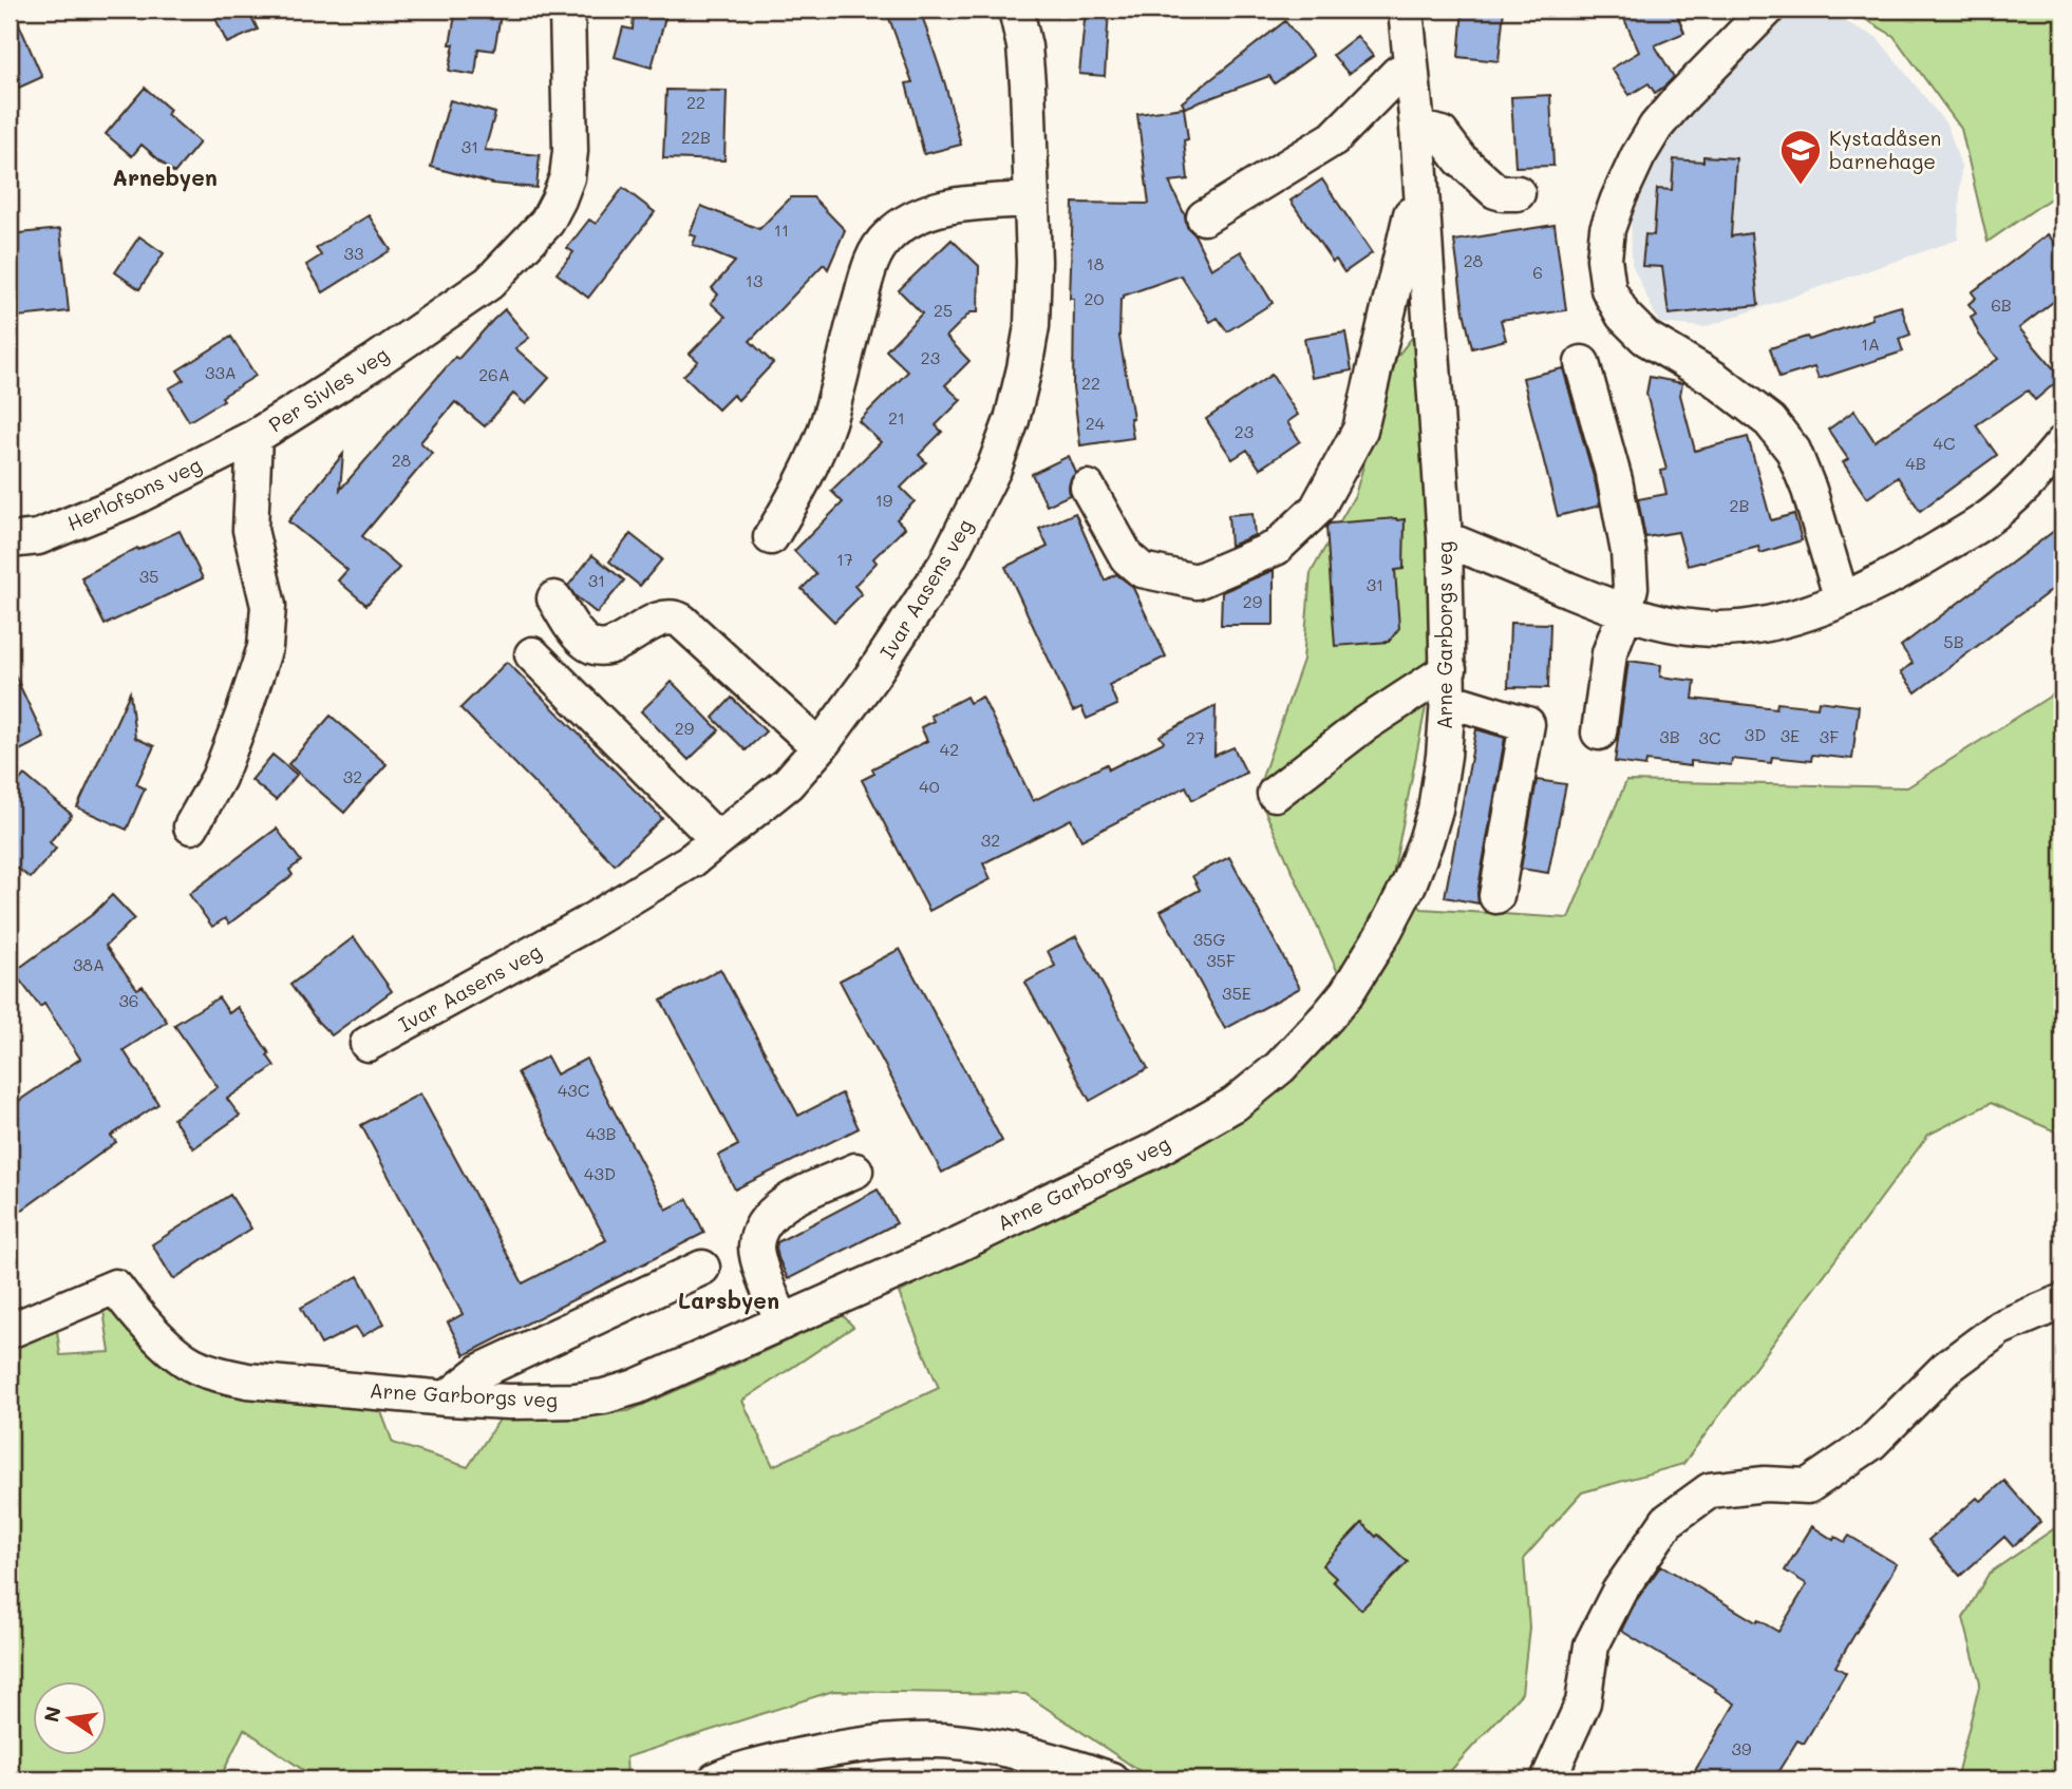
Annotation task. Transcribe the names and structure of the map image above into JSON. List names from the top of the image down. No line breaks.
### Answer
{"streets":{"street":["Per Sivles veg","Herlofsons veg","Ivar Aasens veg","Arne Garborgs veg"]},"crossings":[["Per Sivles veg","Herlofsons veg"]],"districts":["Arnebyen","Larsbyen"],"places":{"school or university":["Kystadåsen barnehage"]},"house_numbers":["22","22B","31","11","33","28","18","6","13","20","6B","25","1A","23","33A","26A","22","21","24","23","4C","28","4B","19","2B","17","35","31","31","29","5B","29","3D","3E","3B","3F","27","3C","42","32","40","32","35G","35F","38A","35E","36","43C","43B","43D","39"],"north":"left"}
